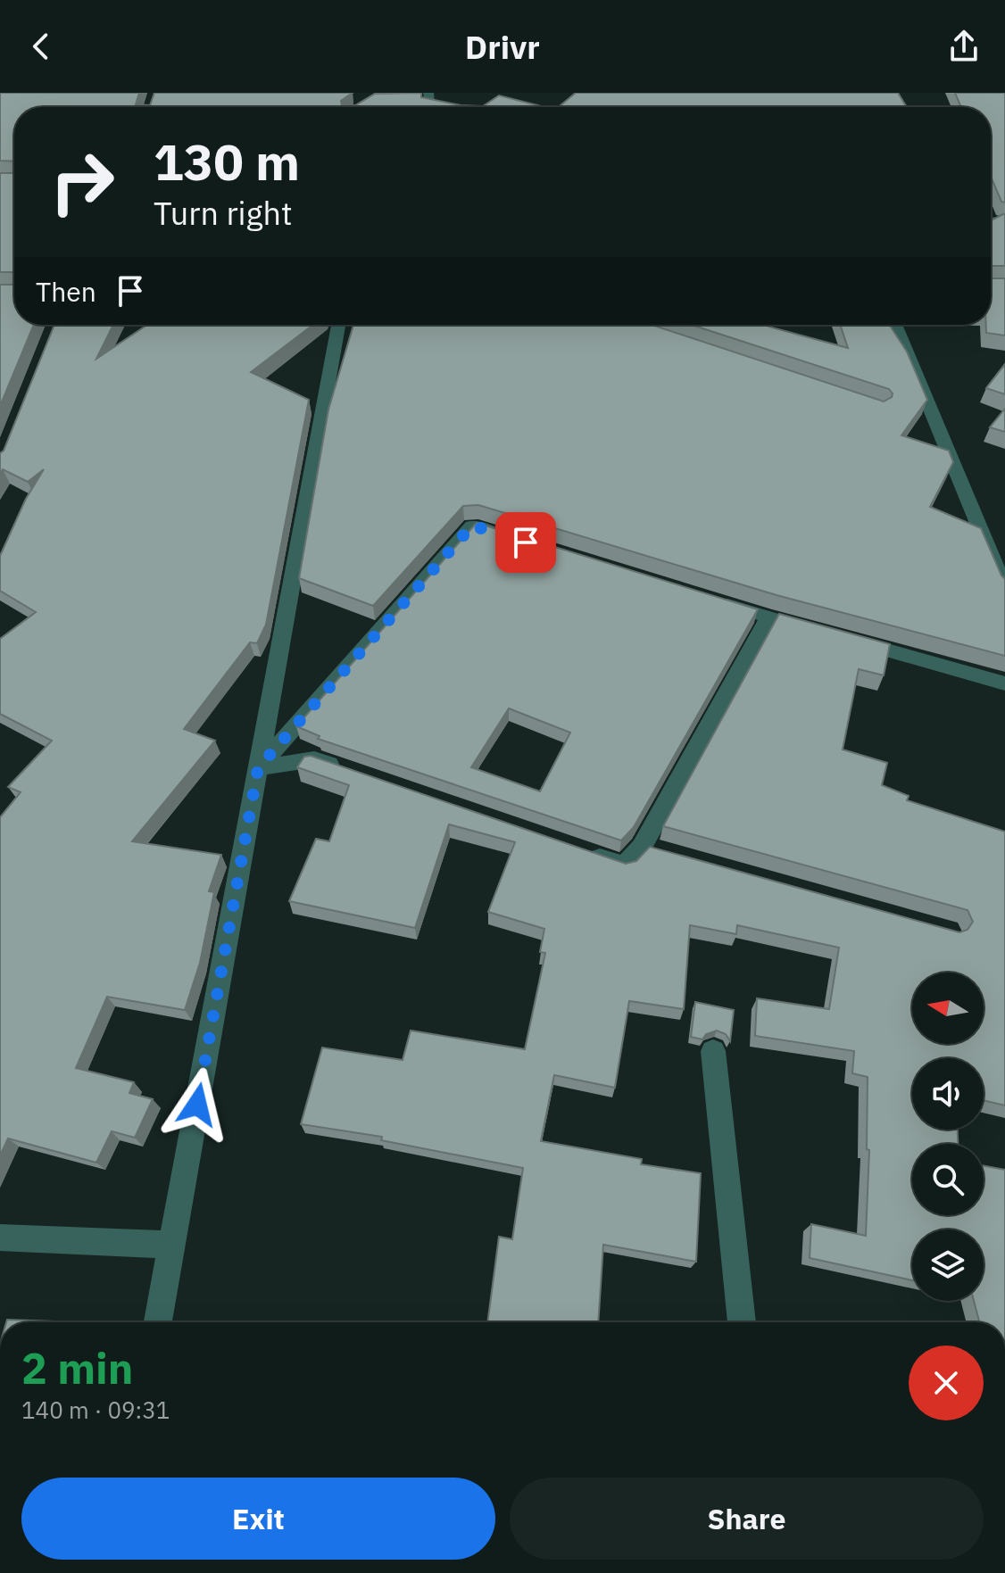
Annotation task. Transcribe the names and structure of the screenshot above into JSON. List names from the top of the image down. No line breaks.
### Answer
{"north":"left","page":{"header":"Drivr","turn":["130 m","Turn right"],"then":"Then","heading":["2 min","140 m · 09:31"],"buttons":["Exit","Share"]}}
